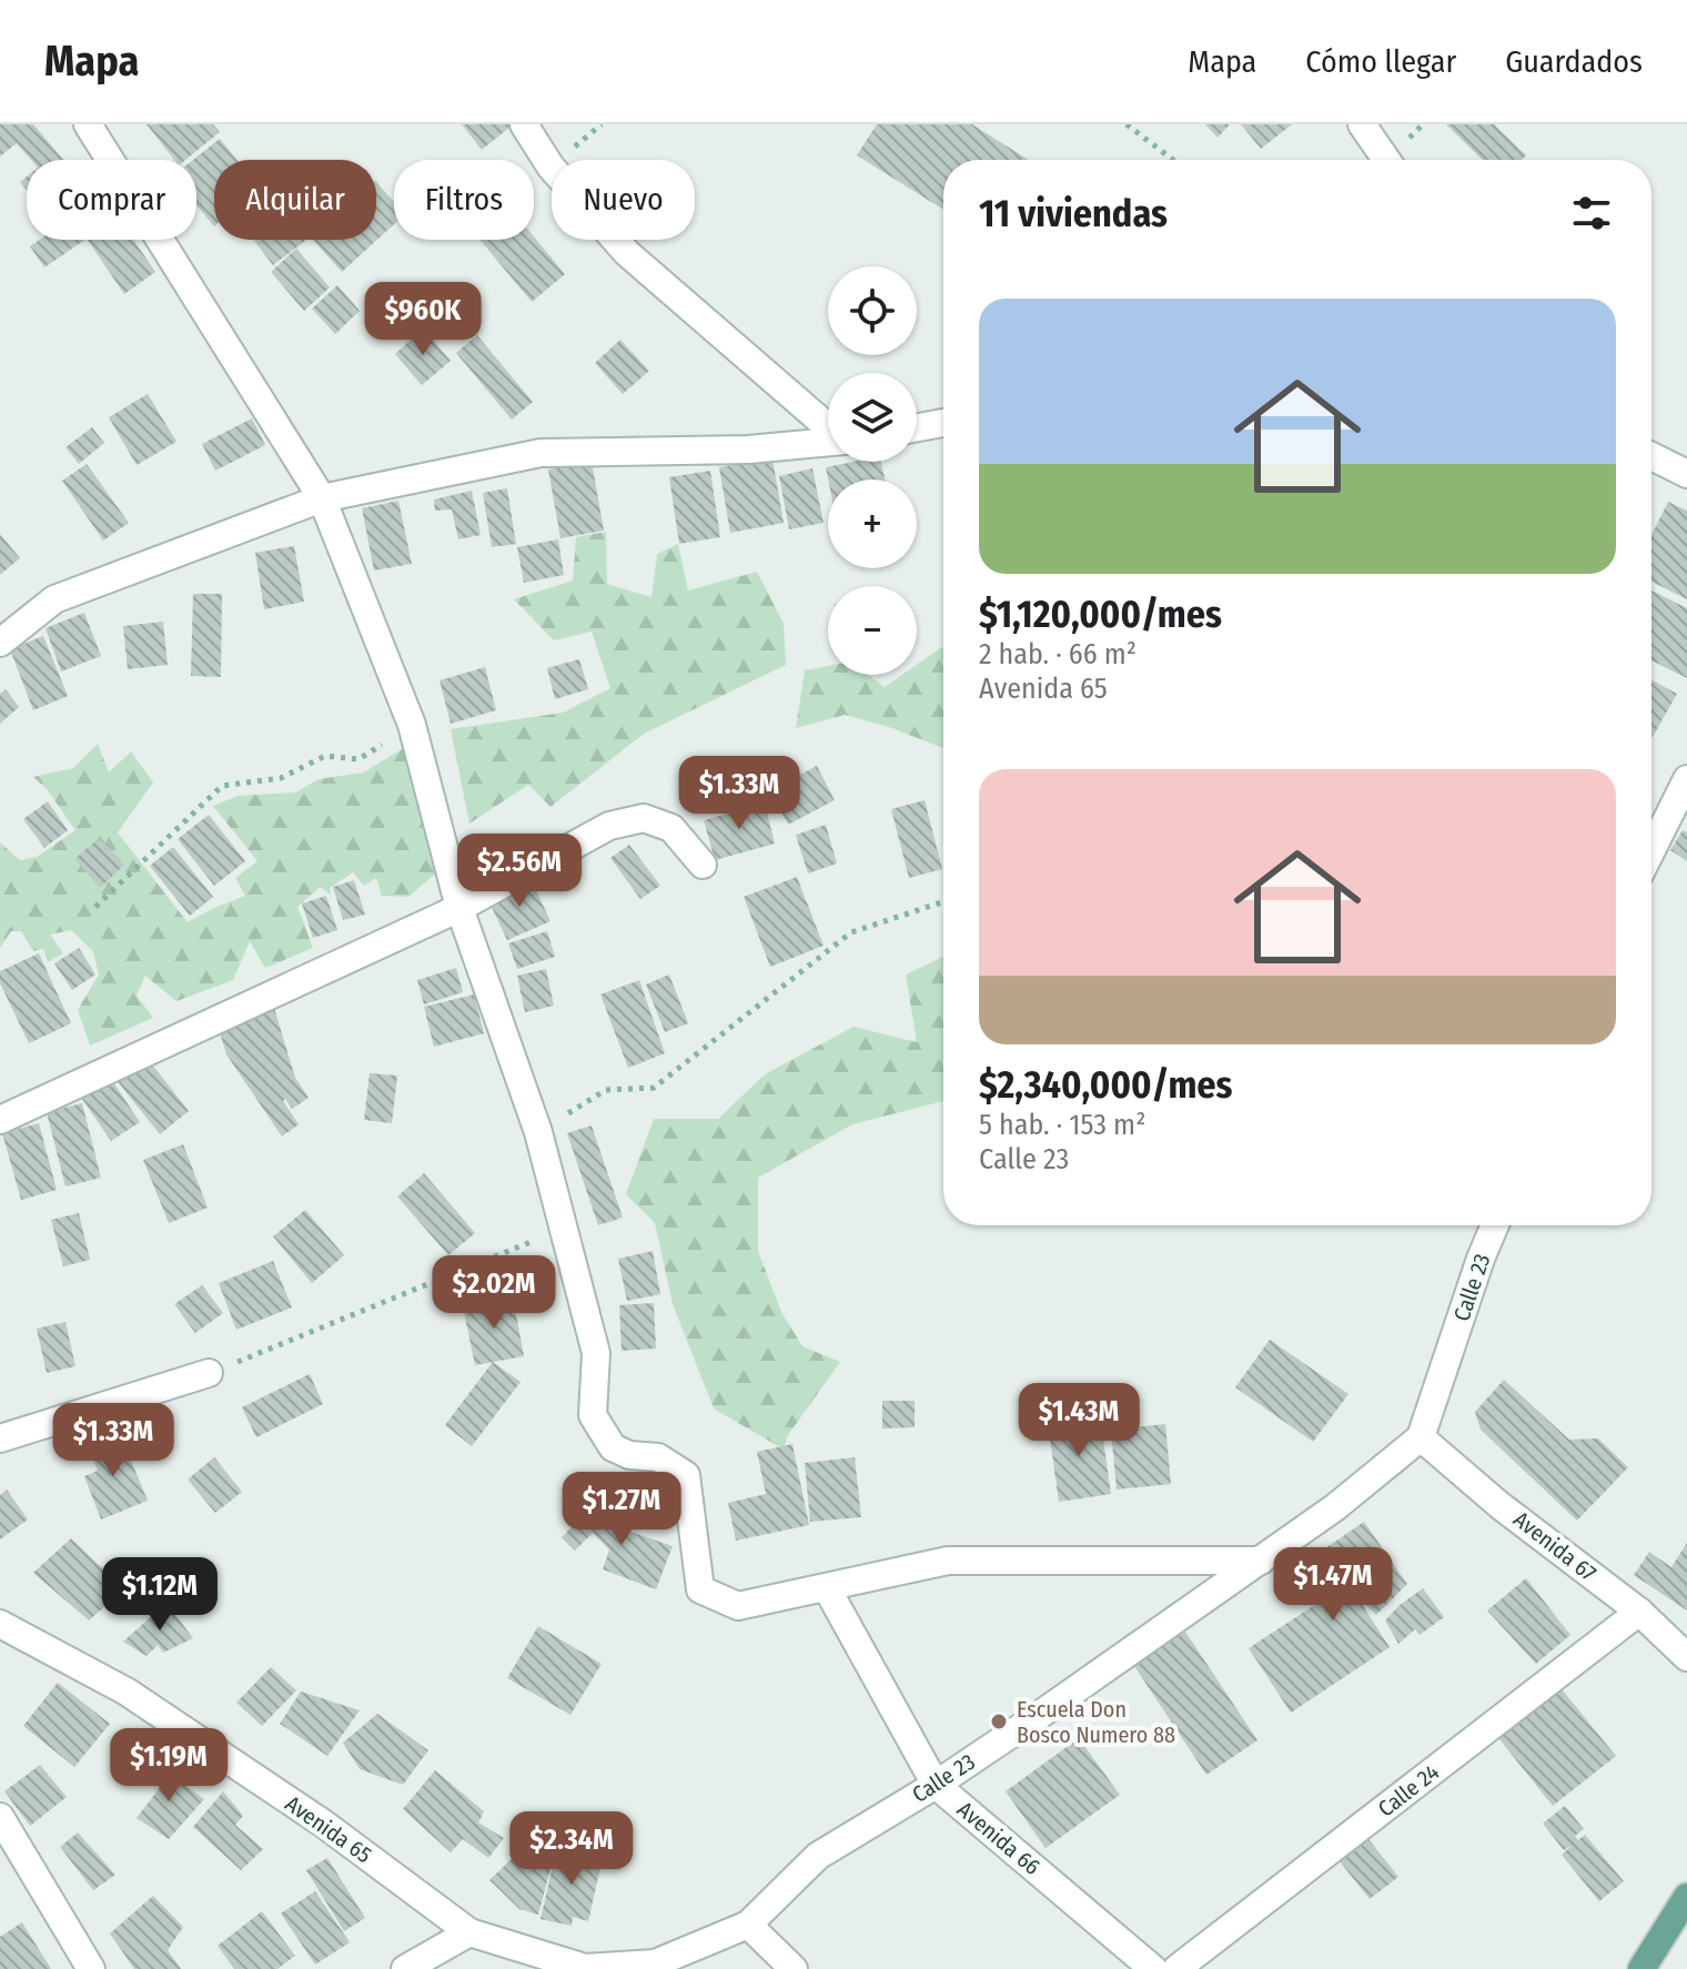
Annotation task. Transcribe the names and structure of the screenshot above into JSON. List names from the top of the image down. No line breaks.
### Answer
{"streets":{"street":["Calle 23","Avenida 67","Calle 24","Avenida 65","Avenida 66"]},"crossings":[["Calle 23","Avenida 67"],["Calle 23","Avenida 65"],["Calle 23","Avenida 66"],["Avenida 67","Calle 24"]],"places":["Escuela Don Bosco Numero 88"],"page":{"header":"Mapa","nav":["Mapa","Cómo llegar","Guardados"],"chip":["Comprar","Alquilar","Filtros","Nuevo"],"heading":"11 viviendas","map_buttons":["+","−"],"list":[{"name":"$1,120,000/mes","note":"2 hab. · 66 m² · Avenida 65"},{"name":"$2,340,000/mes","note":"5 hab. · 153 m² · Calle 23"}],"price":["$960K","$1.33M","$2.56M","$2.02M","$1.43M","$1.33M","$1.27M","$1.47M","$1.12M","$1.19M","$2.34M"]}}
